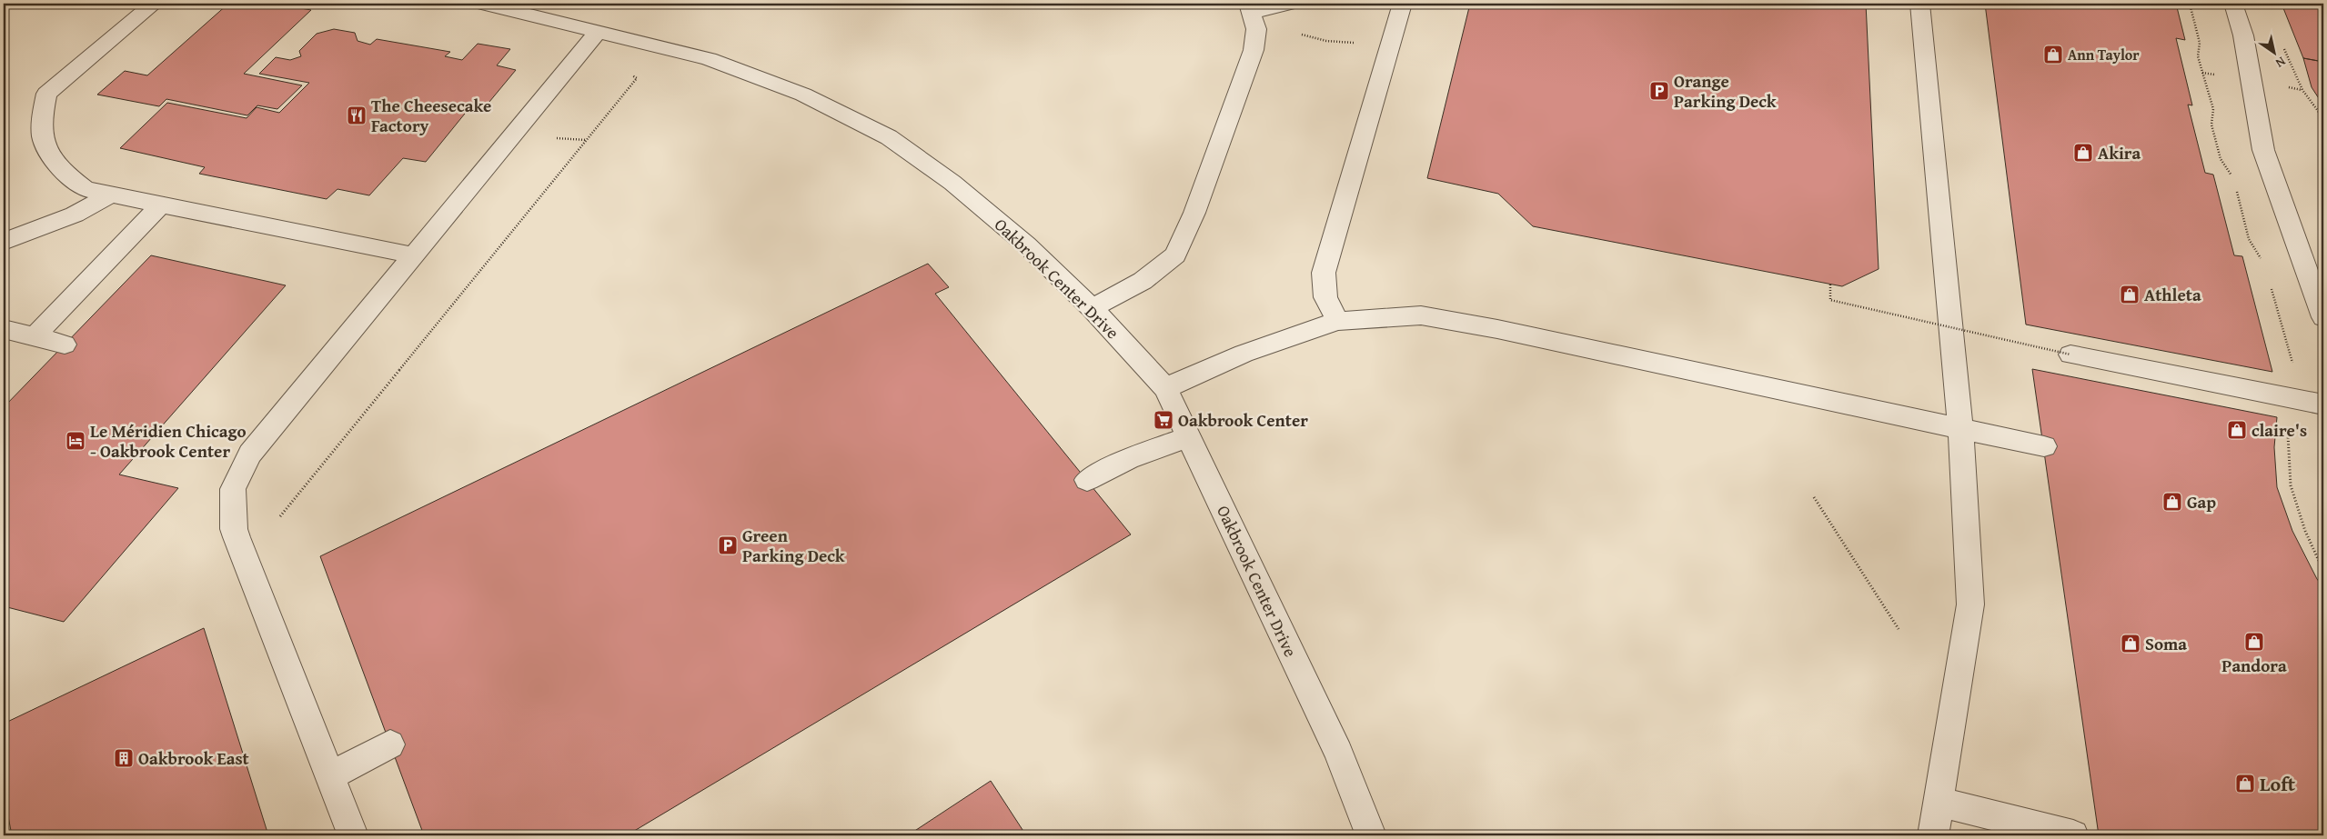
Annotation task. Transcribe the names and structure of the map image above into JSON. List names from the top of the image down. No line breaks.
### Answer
{"streets":{"street":["Oakbrook Center Drive"]},"places":{"shop":["Ann Taylor","Akira","Athleta","claire's","Gap","Pandora","Soma","Loft"],"parking":["Orange Parking Deck","Green Parking Deck"],"restaurant":["The Cheesecake Factory"],"supermarket":["Oakbrook Center"],"hotel":["Le Méridien Chicago - Oakbrook Center"],"building":["Oakbrook East"]},"north":"bottom right"}
